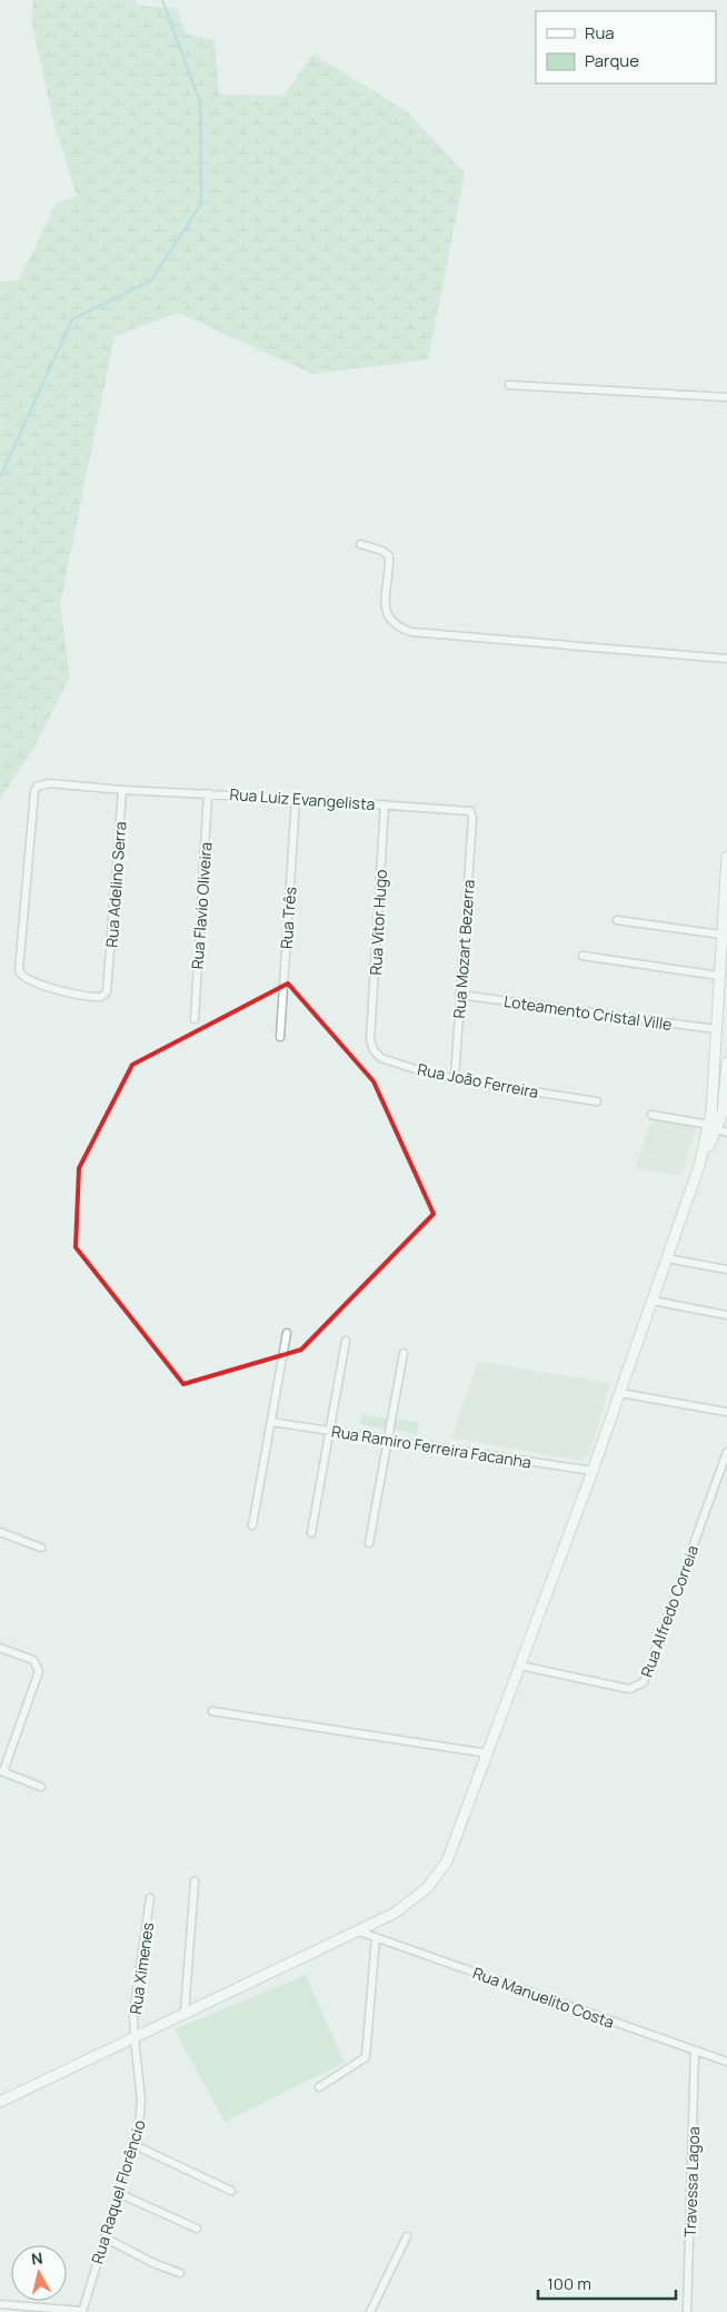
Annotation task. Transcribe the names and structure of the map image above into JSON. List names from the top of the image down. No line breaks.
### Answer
{"streets":{"street":["Rua Luiz Evangelista","Rua Adelino Serra","Rua Flavio Oliveira","Rua Três","Rua Vitor Hugo","Rua Mozart Bezerra","Loteamento Cristal Ville","Rua João Ferreira","Rua Ramiro Ferreira Facanha","Rua Alfredo Correia","Rua Ximenes","Rua Manuelito Costa","Travessa Lagoa","Rua Raquel Florêncio"]},"crossings":[["Rua Luiz Evangelista","Rua Adelino Serra"],["Rua Luiz Evangelista","Rua Flavio Oliveira"],["Rua Luiz Evangelista","Rua Três"],["Rua Luiz Evangelista","Rua Vitor Hugo"],["Rua Luiz Evangelista","Rua Mozart Bezerra"],["Rua Vitor Hugo","Rua João Ferreira"],["Rua Mozart Bezerra","Loteamento Cristal Ville"],["Rua Mozart Bezerra","Rua João Ferreira"],["Rua Ximenes","Rua Raquel Florêncio"],["Rua Manuelito Costa","Travessa Lagoa"]],"legend":["Rua","Parque"],"scale_bar":"100 m","north":"top"}
